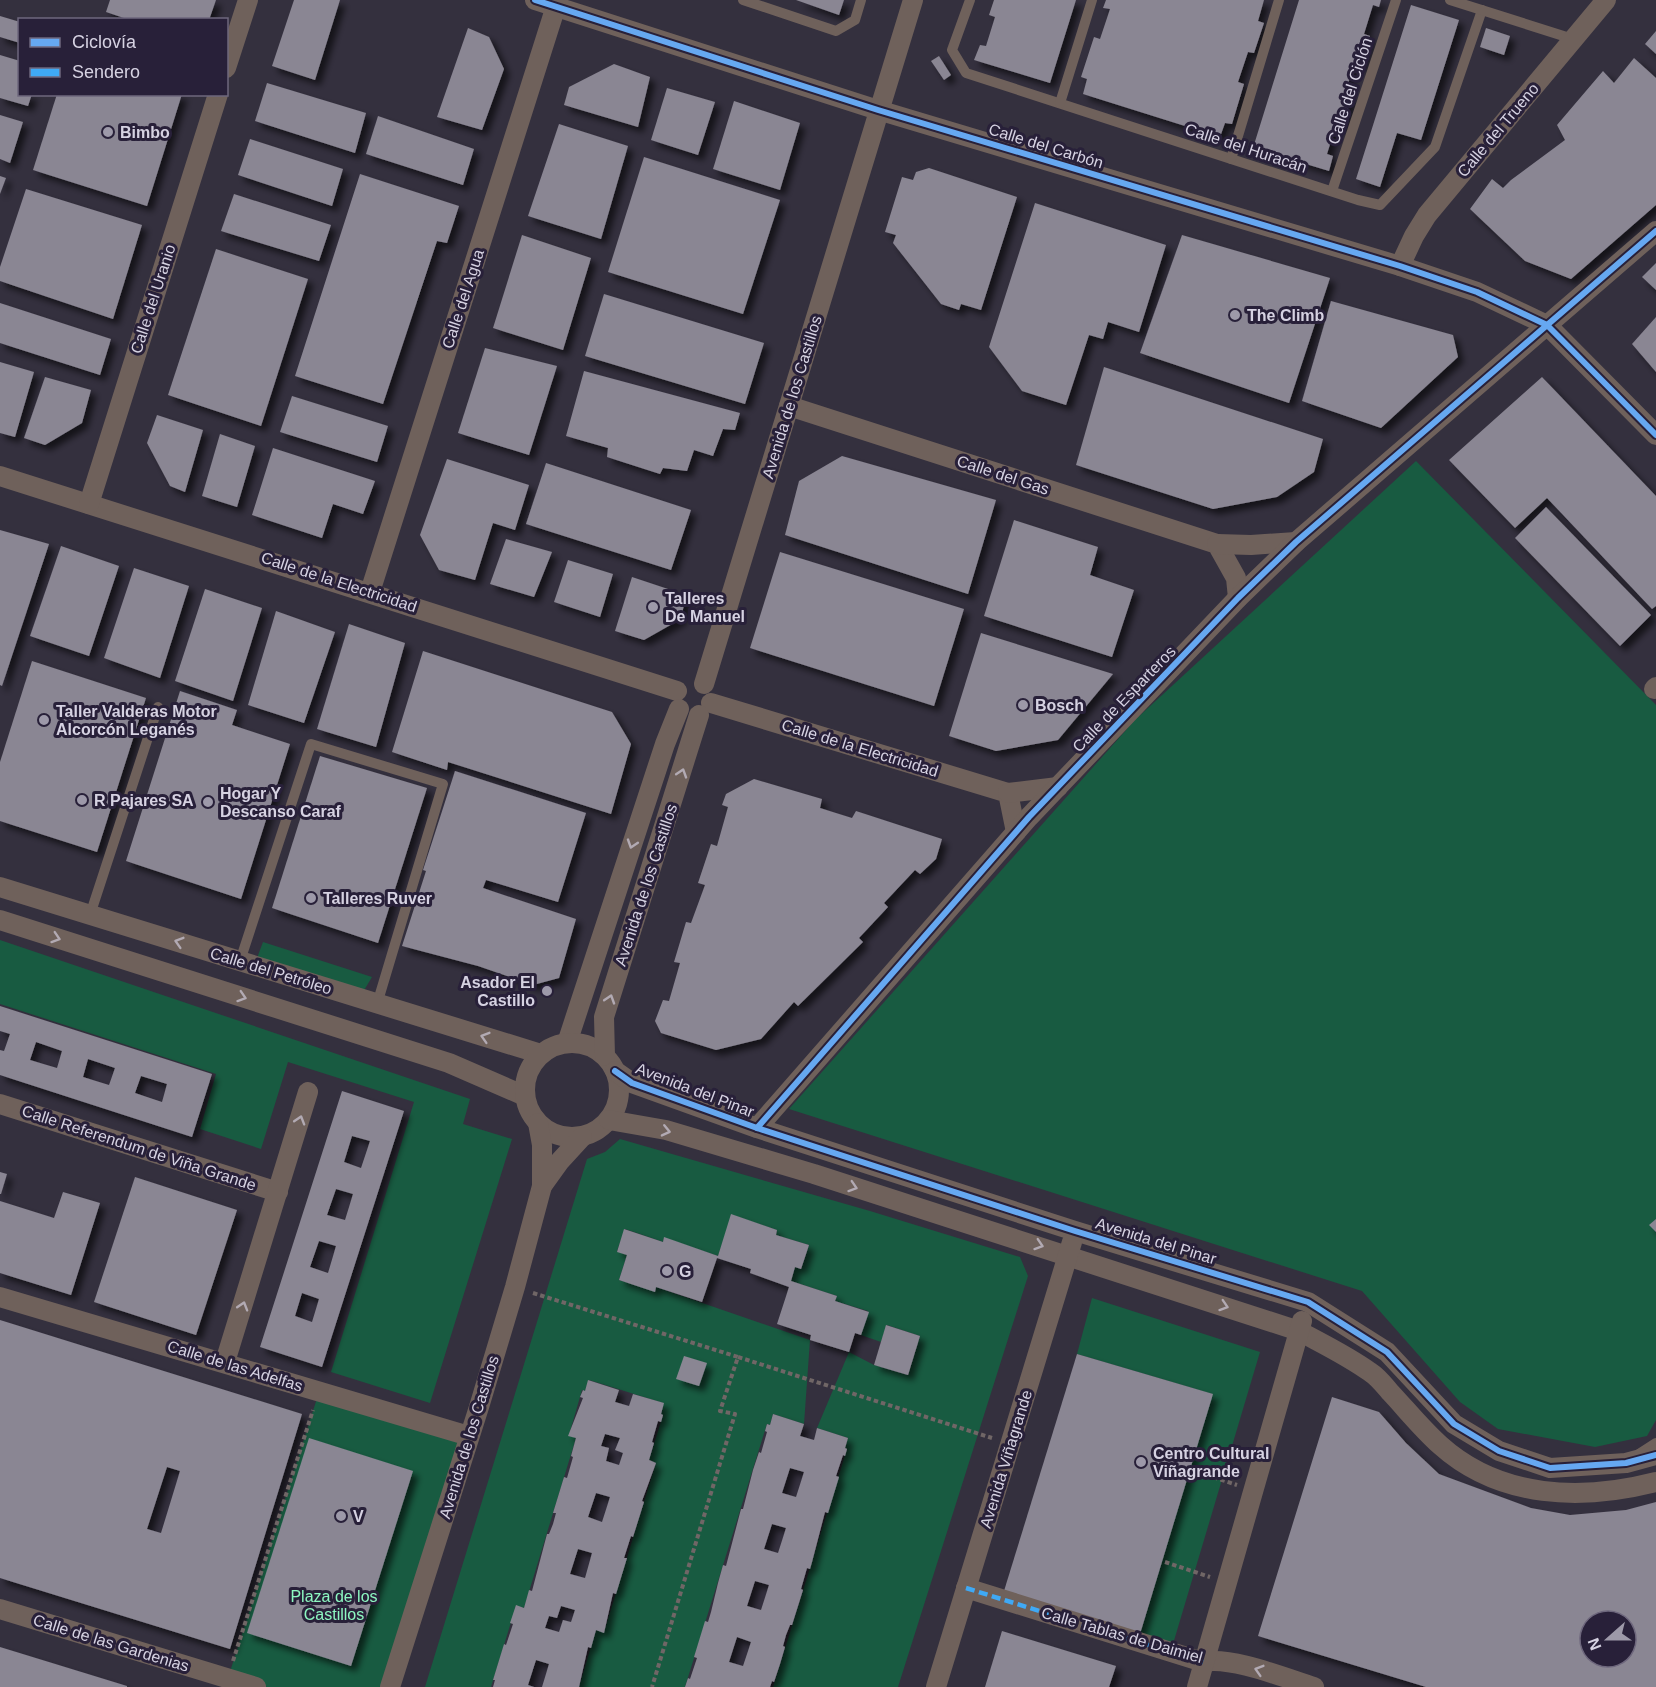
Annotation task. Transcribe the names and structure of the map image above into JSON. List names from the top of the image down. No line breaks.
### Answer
{"streets":{"street":["Calle del Trueno","Calle del Carbón","Calle del Uranio","Calle del Agua","Avenida de los Castillos","Calle del Gas","Calle de la Electricidad","Calle de Esparteros","Calle del Petróleo","Avenida del Pinar","Calle Referendum de Viña Grande","Calle de las Adelfas","Avenida Viñagrande","Calle Tablas de Daimiel","Calle de las Gardenias"],"lane":["Calle del Ciclón","Calle del Huracán"]},"crossings":[["Calle del Ciclón","Calle del Huracán"],["Calle del Trueno","Calle del Carbón"],["Calle del Carbón","Calle del Agua"],["Calle del Carbón","Avenida de los Castillos"],["Calle del Carbón","Calle de Esparteros"],["Calle del Uranio","Calle de la Electricidad"],["Calle del Agua","Calle de la Electricidad"],["Avenida de los Castillos","Calle del Gas"],["Avenida de los Castillos","Calle de la Electricidad"],["Avenida de los Castillos","Calle del Petróleo"],["Avenida de los Castillos","Avenida del Pinar"],["Avenida de los Castillos","Calle de las Adelfas"],["Calle del Gas","Calle de Esparteros"],["Calle de la Electricidad","Calle de Esparteros"],["Calle de Esparteros","Avenida del Pinar"],["Calle del Petróleo","Avenida del Pinar"],["Avenida del Pinar","Avenida Viñagrande"],["Calle Referendum de Viña Grande","Calle de las Adelfas"],["Avenida Viñagrande","Calle Tablas de Daimiel"]],"one_way":["Calle Referendum de Viña Grande"],"parks":["Plaza de los Castillos"],"places":["Bimbo","The Climb","Talleres De Manuel","Bosch","Taller Valderas Motor Alcorcón Leganés","R Pajares SA","Hogar Y Descanso Caraf","Talleres Ruver","Asador El Castillo","G","Centro Cultural Viñagrande","V"],"legend":["Ciclovía","Sendero"],"north":"left"}
